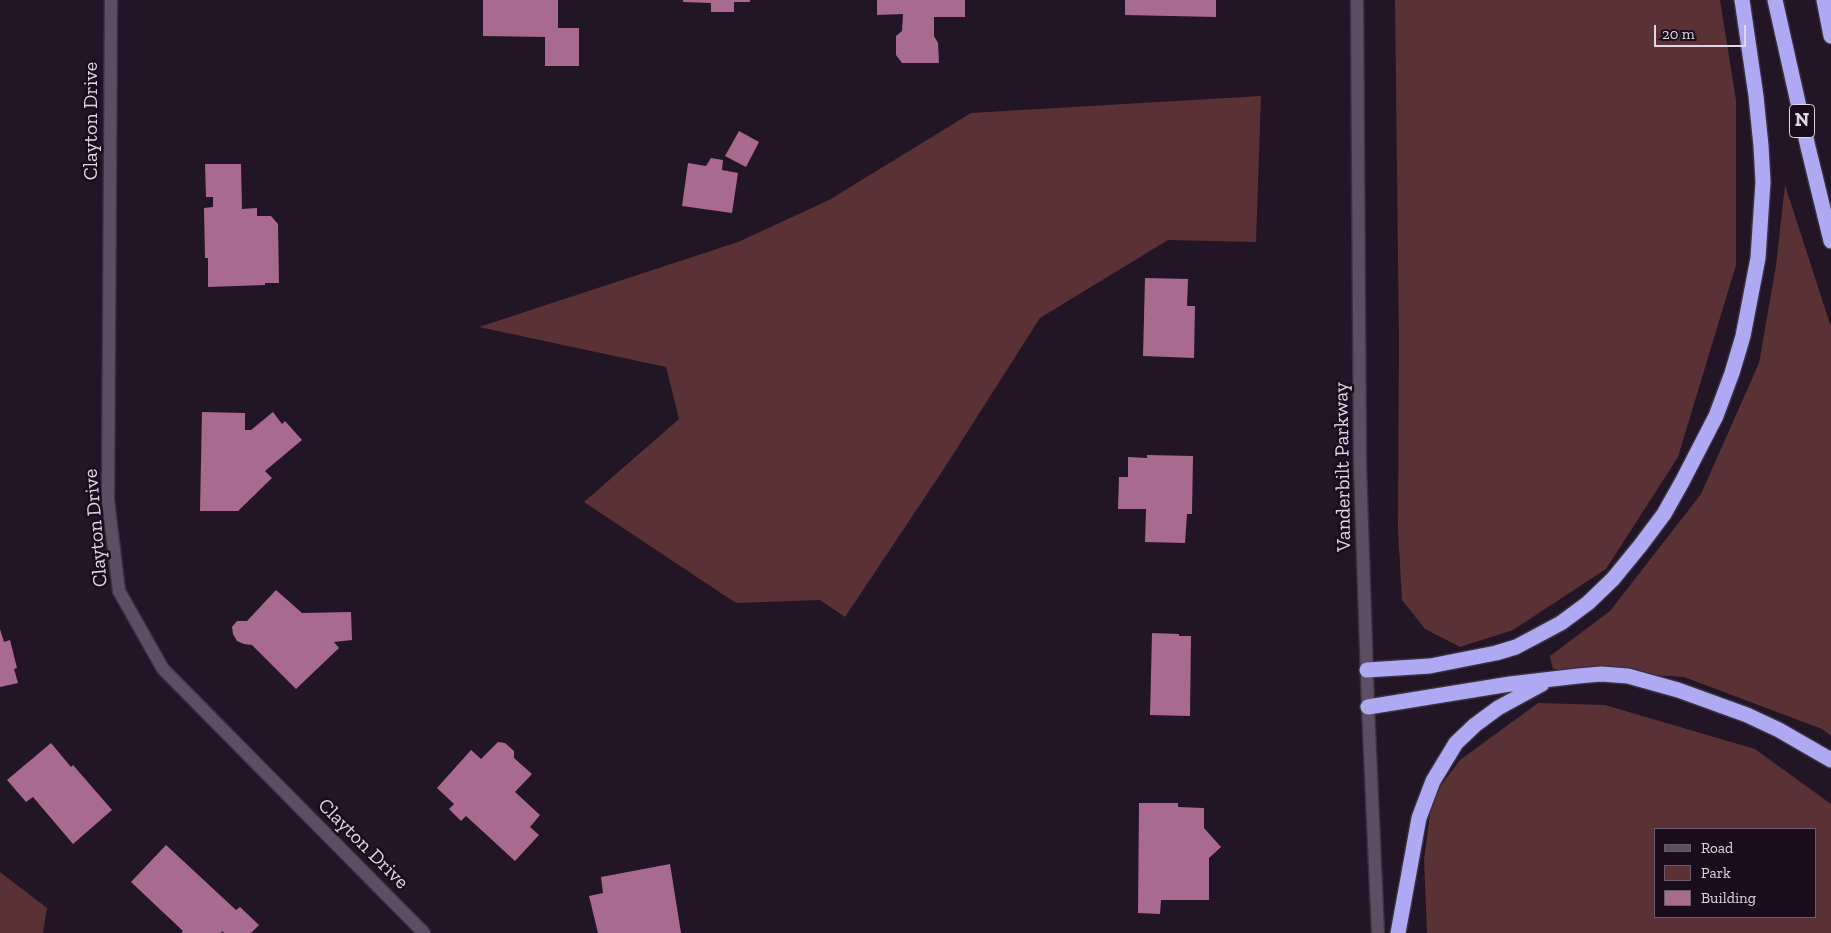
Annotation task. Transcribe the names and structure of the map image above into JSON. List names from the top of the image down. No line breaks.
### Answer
{"streets":{"highway":["N"],"street":["Clayton Drive","Vanderbilt Parkway"]},"legend":["Road","Park","Building"],"scale_bar":"20 m"}
